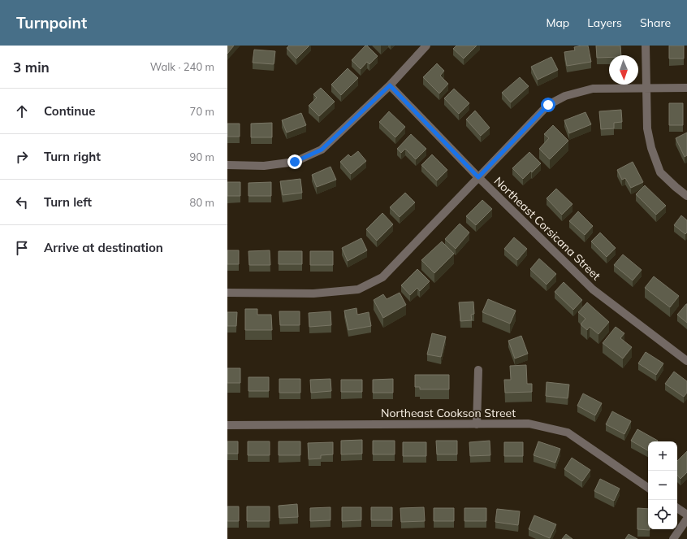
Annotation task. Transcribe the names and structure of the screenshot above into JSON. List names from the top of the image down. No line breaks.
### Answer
{"streets":{"street":["Northeast Corsicana Street","Northeast Cookson Street"]},"north":"bottom","page":{"header":"Turnpoint","nav":["Map","Layers","Share"],"heading":["3 min","Walk · 240 m"],"list":[["Continue","70 m"],["Turn right","90 m"],["Turn left","80 m"],"Arrive at destination"],"map_buttons":["+","−"]}}
